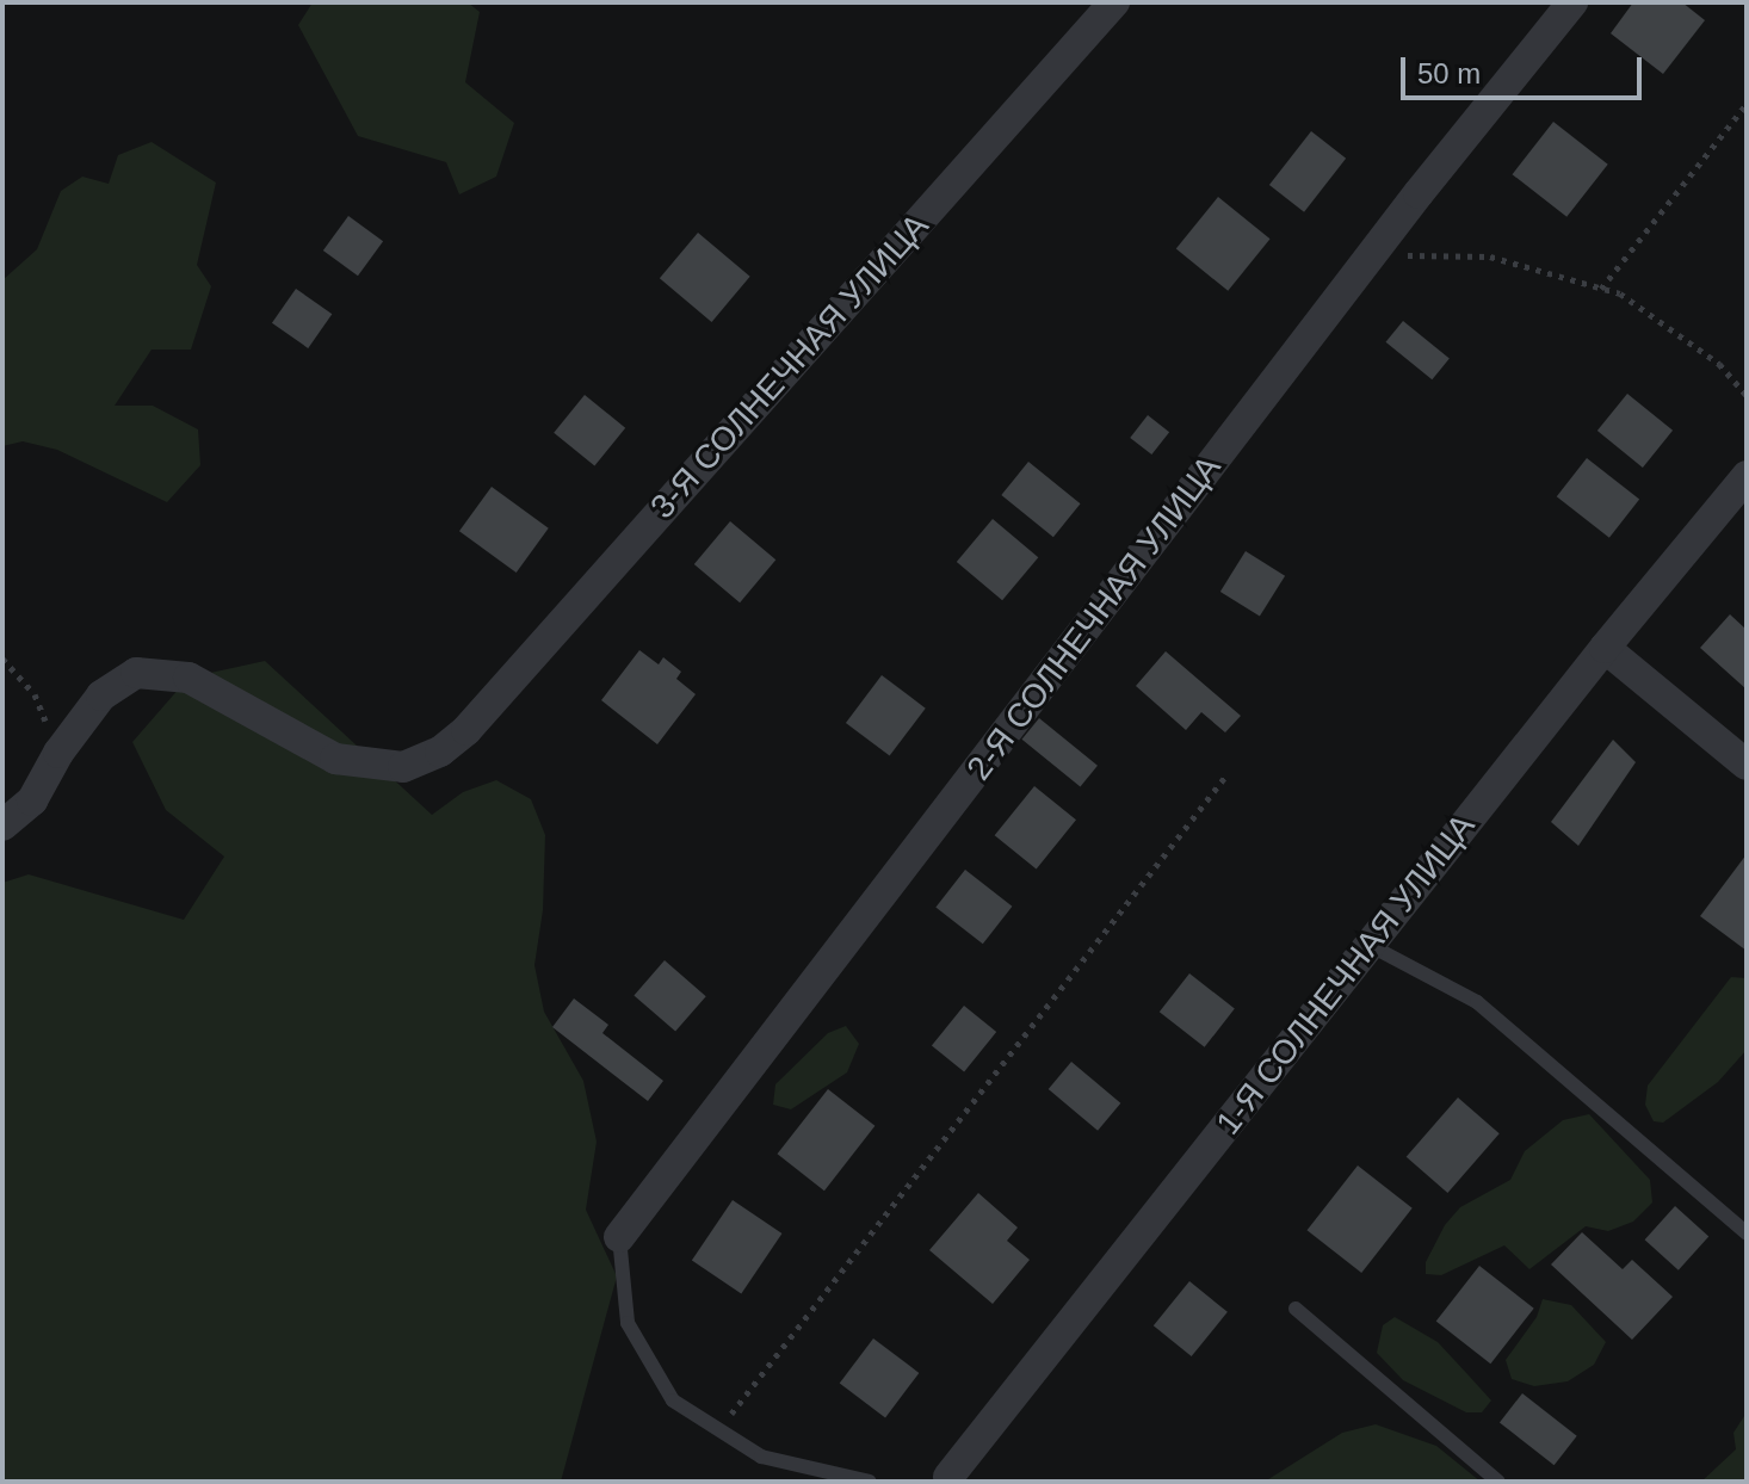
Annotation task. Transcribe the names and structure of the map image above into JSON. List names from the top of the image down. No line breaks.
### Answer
{"streets":{"street":["3-Я СОЛНЕЧНАЯ УЛИЦА","2-Я СОЛНЕЧНАЯ УЛИЦА","1-Я СОЛНЕЧНАЯ УЛИЦА"]},"scale_bar":"50 m"}
